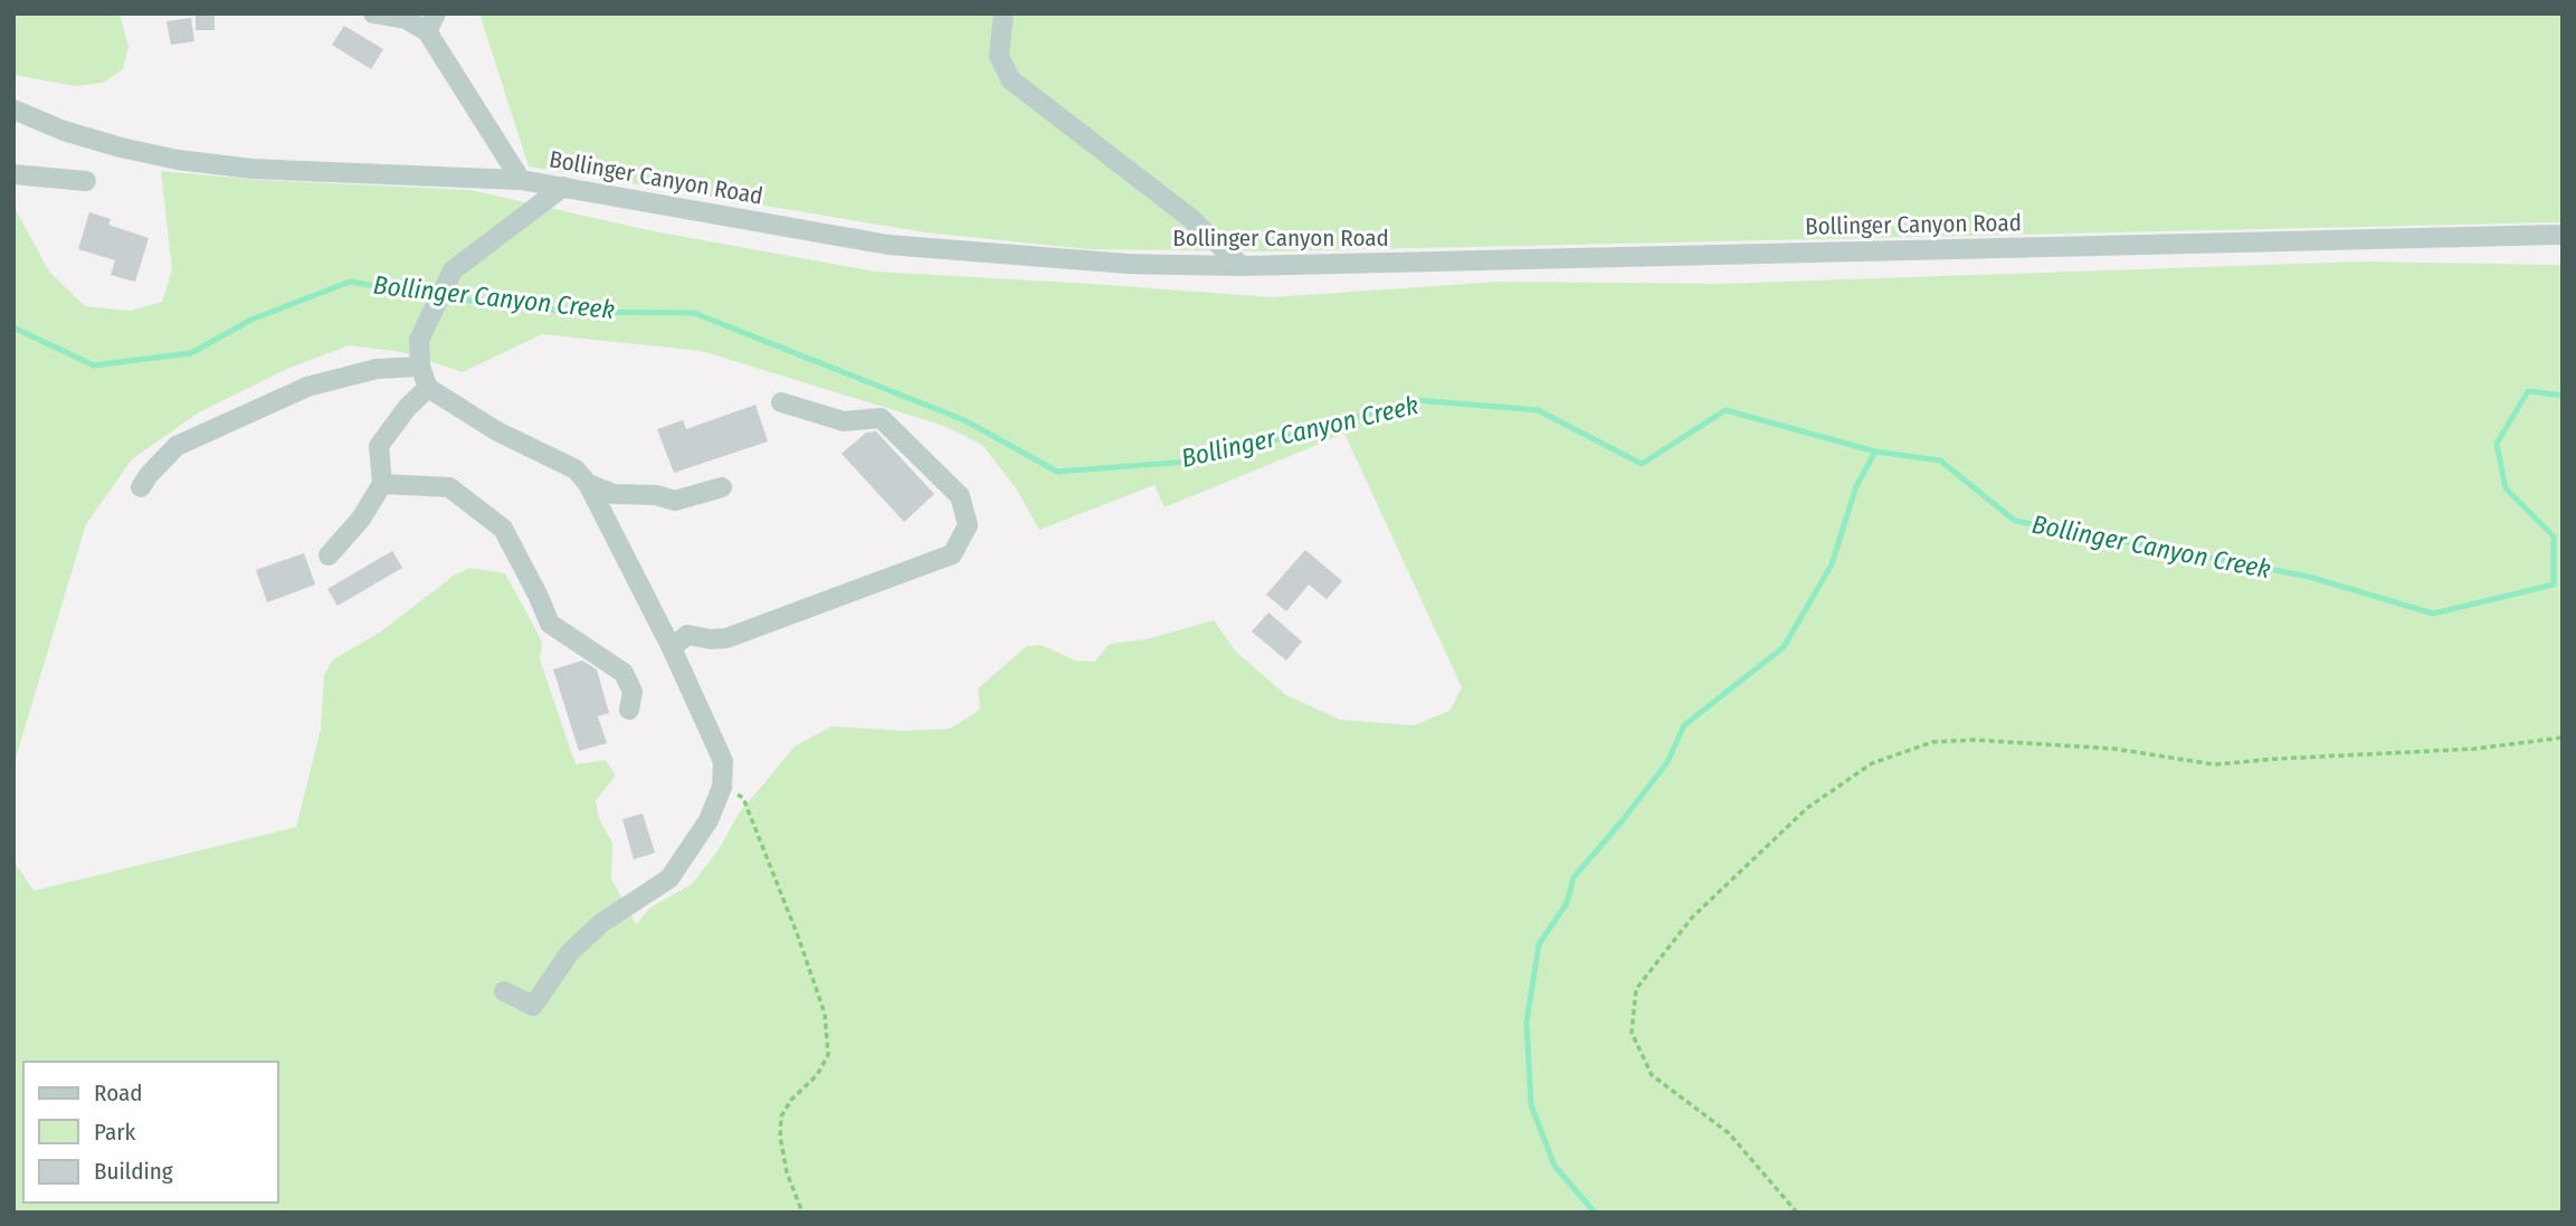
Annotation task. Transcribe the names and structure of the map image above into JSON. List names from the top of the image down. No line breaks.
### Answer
{"streets":{"street":["Bollinger Canyon Road"]},"water":["Bollinger Canyon Creek"],"legend":["Road","Park","Building"]}
